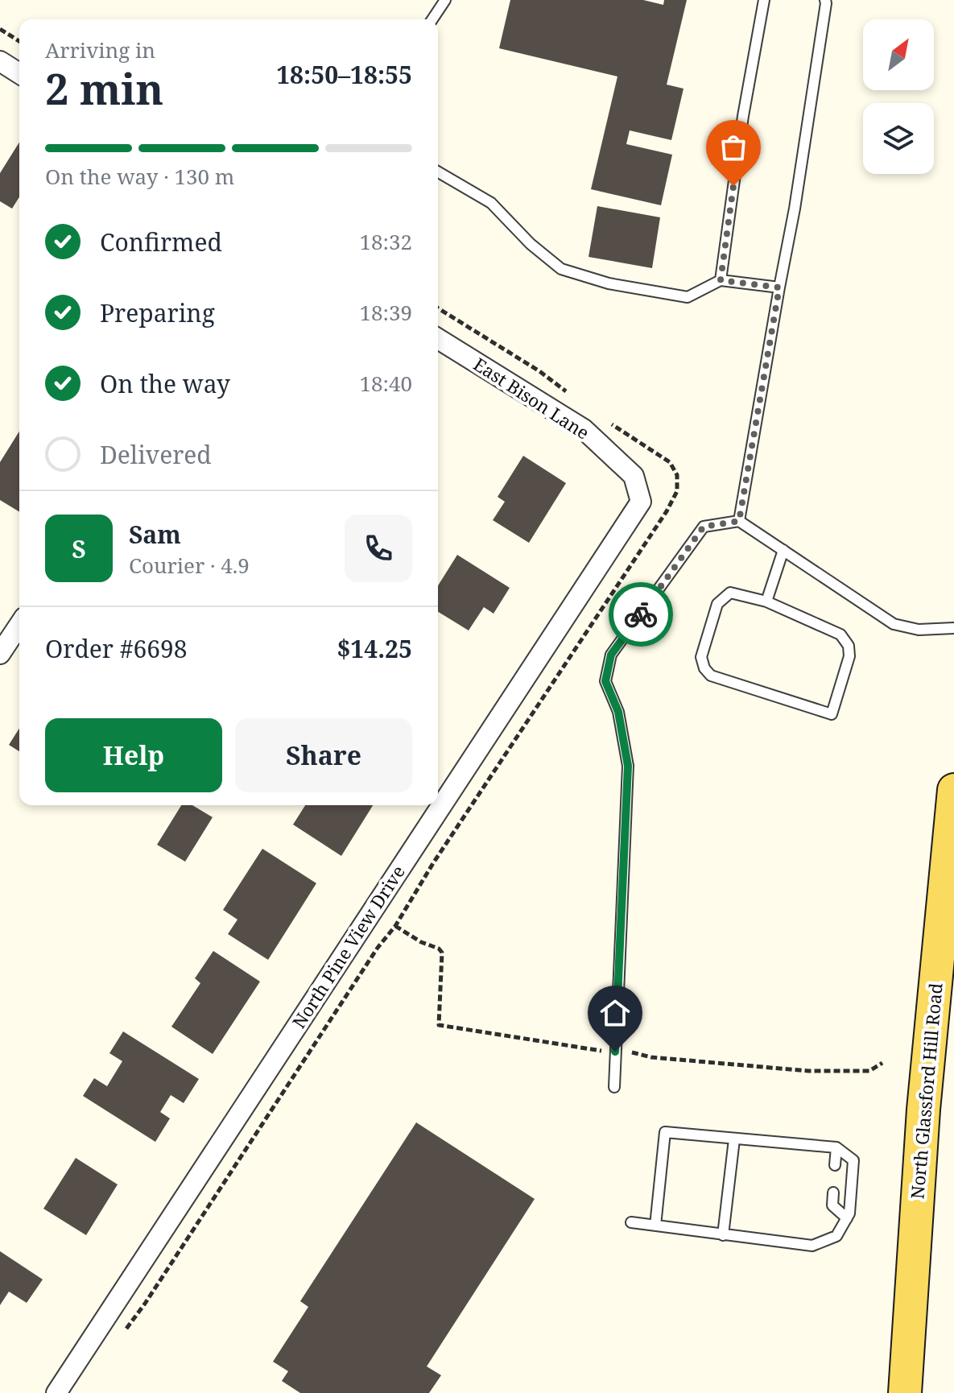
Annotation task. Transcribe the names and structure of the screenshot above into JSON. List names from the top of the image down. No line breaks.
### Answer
{"streets":{"main road":["North Glassford Hill Road"],"street":["East Bison Lane","North Pine View Drive"]},"crossings":[["East Bison Lane","North Pine View Drive"]],"north":"top right","page":{"heading":["2 min","Arriving in","18:50–18:55"],"panel":["Sam","Courier · 4.9","Order #6698","$14.25"],"bar":"On the way · 130 m","list":[["Confirmed","18:32"],["Preparing","18:39"],["On the way","18:40"],"Delivered"],"round":"S","buttons":["Help","Share"]}}
